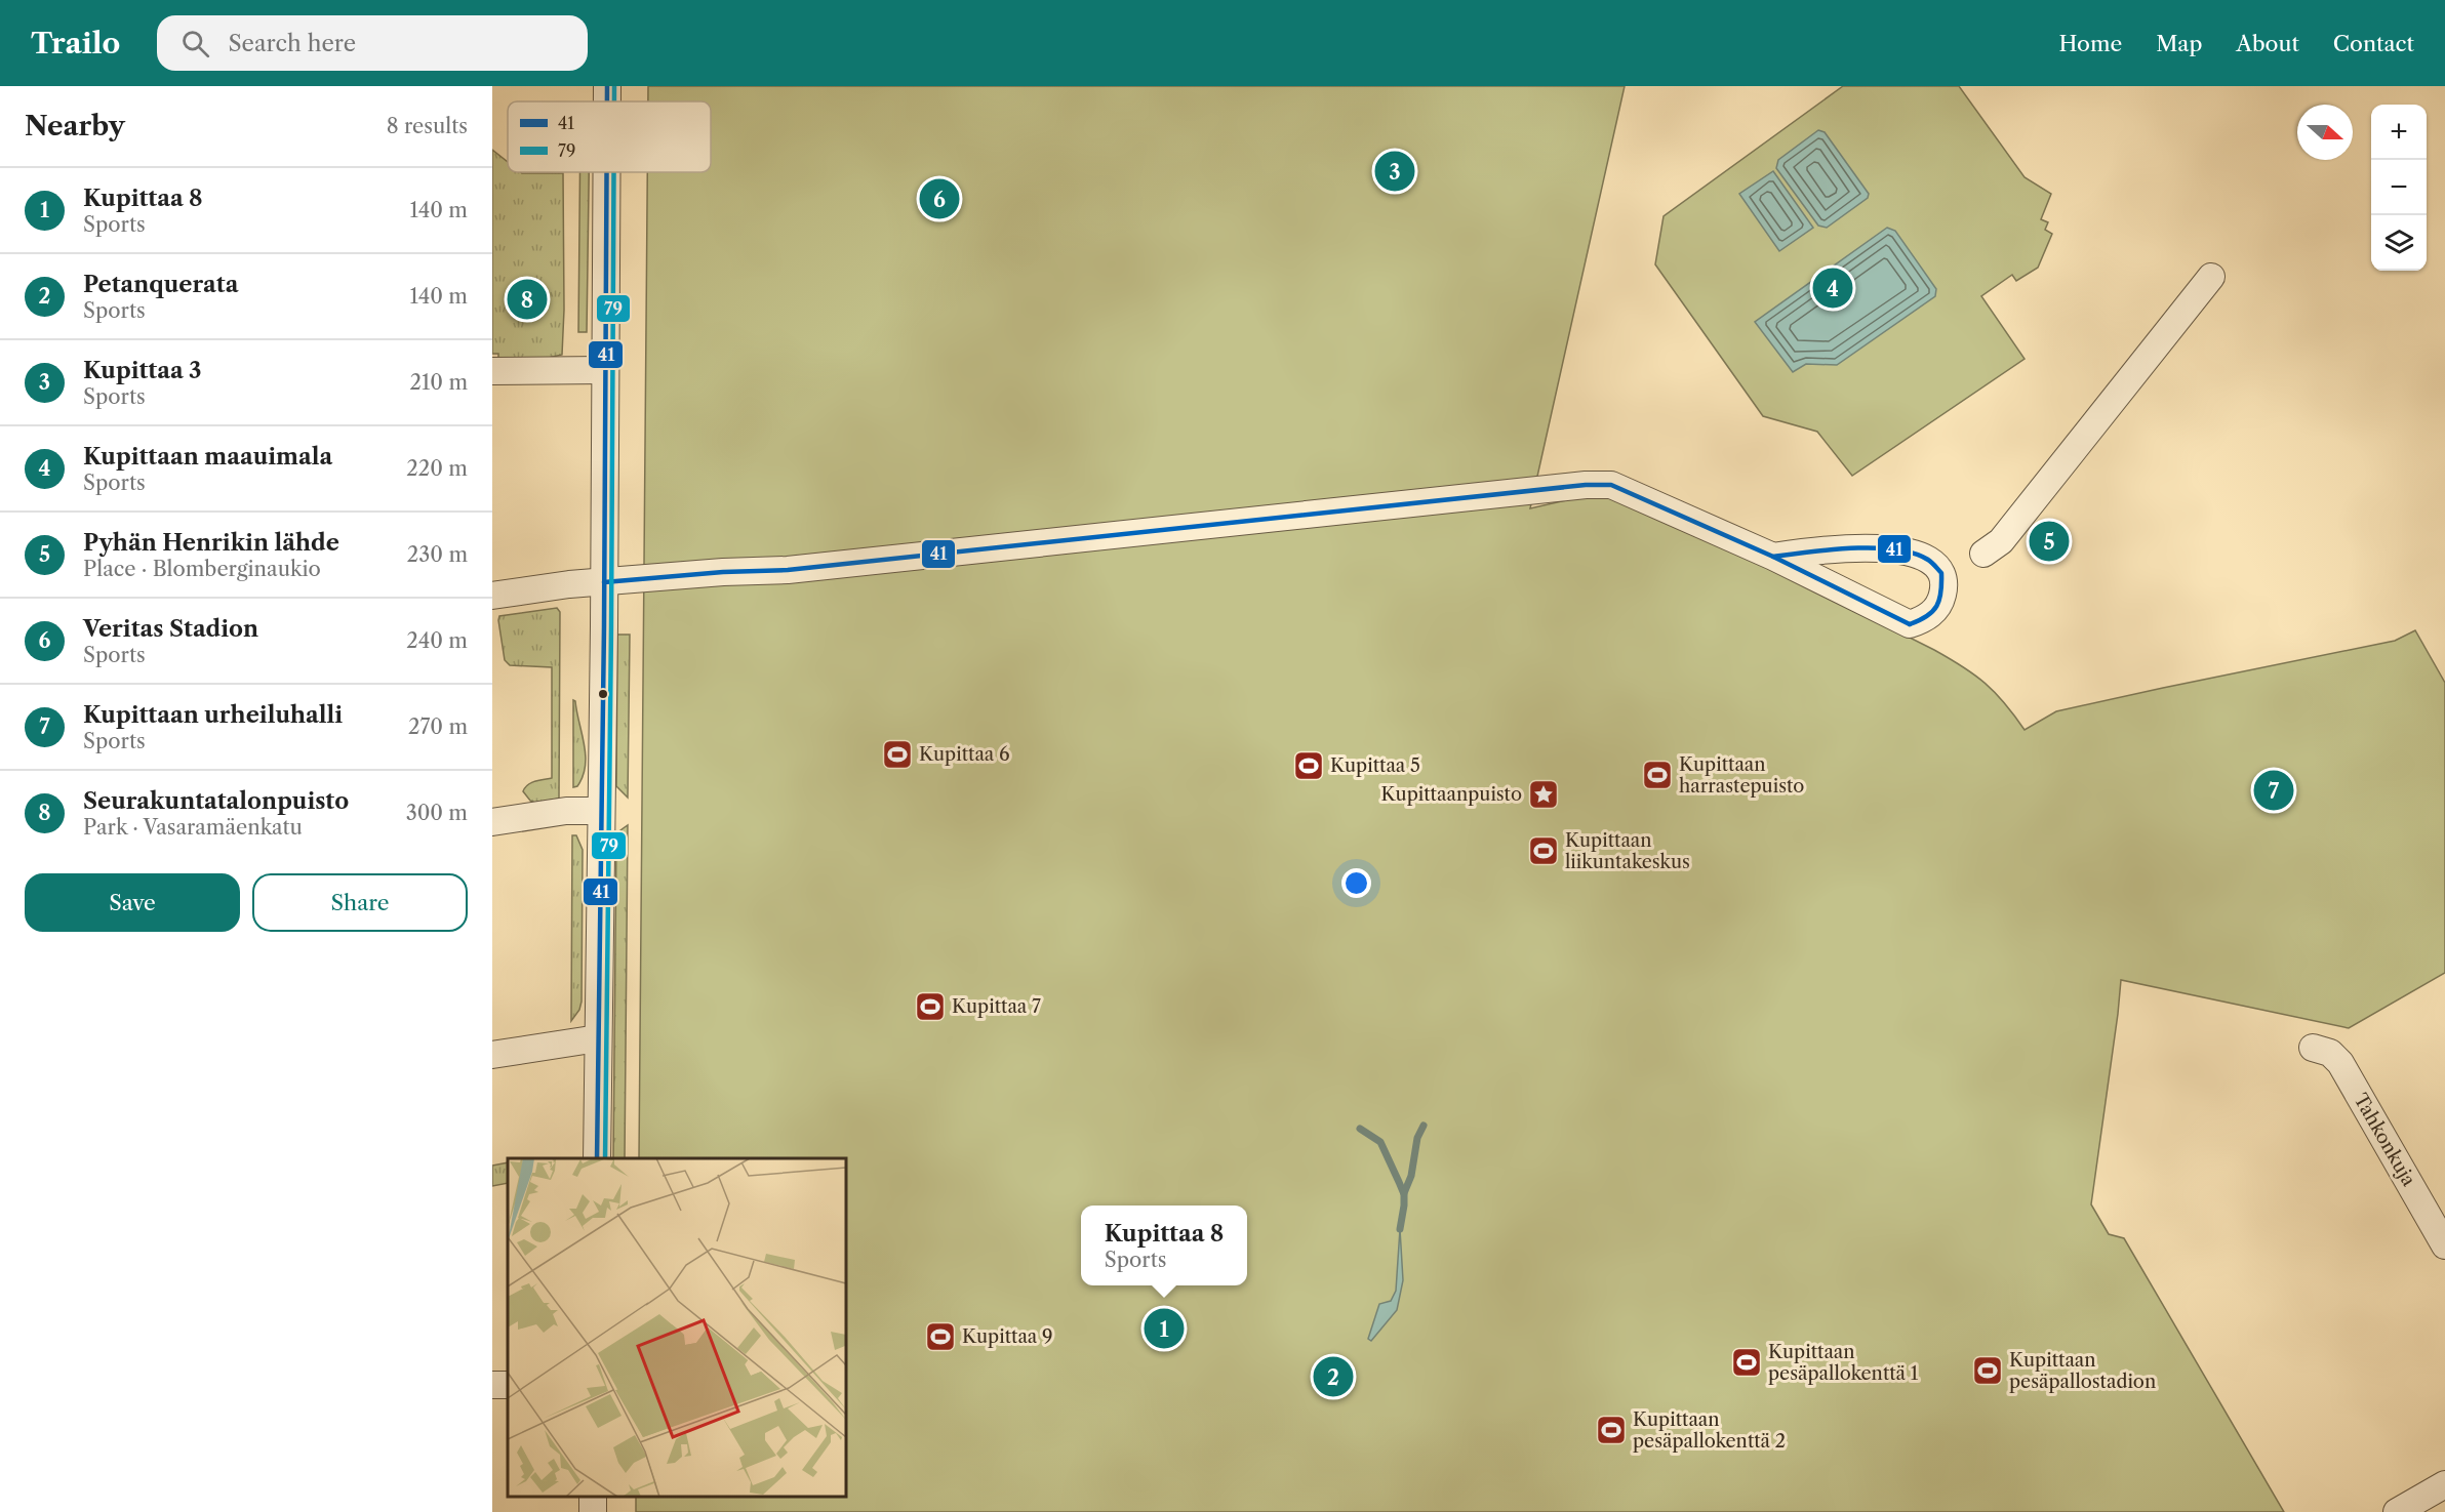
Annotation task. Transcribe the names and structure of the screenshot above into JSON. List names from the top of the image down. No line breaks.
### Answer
{"streets":{"street":["Tahkonkuja"]},"places":{"sports":["Kupittaa 6","Kupittaa 5","Kupittaan harrastepuisto","Kupittaan liikuntakeskus","Kupittaa 7","Kupittaa 9","Kupittaan pesäpallokenttä 1","Kupittaan pesäpallostadion","Kupittaan pesäpallokenttä 2"],"place":["Kupittaanpuisto"]},"lines":["transit line 41","transit line 79"],"legend":["41","79"],"north":"right","page":{"header":"Trailo","search":"Search here","nav":["Home","Map","About","Contact"],"heading":["Nearby","8 results"],"map_buttons":["+","−"],"pins":["3","6","4","8","5","7","1","2"],"list":[{"mark":"1","name":"Kupittaa 8","note":"Sports","value":"140 m"},{"mark":"2","name":"Petanquerata","note":"Sports","value":"140 m"},{"mark":"3","name":"Kupittaa 3","note":"Sports","value":"210 m"},{"mark":"4","name":"Kupittaan maauimala","note":"Sports","value":"220 m"},{"mark":"5","name":"Pyhän Henrikin lähde","note":"Place · Blomberginaukio","value":"230 m"},{"mark":"6","name":"Veritas Stadion","note":"Sports","value":"240 m"},{"mark":"7","name":"Kupittaan urheiluhalli","note":"Sports","value":"270 m"},{"mark":"8","name":"Seurakuntatalonpuisto","note":"Park · Vasaramäenkatu","value":"300 m"}],"buttons":["Save","Share"],"popup":["Kupittaa 8","Sports"]}}
